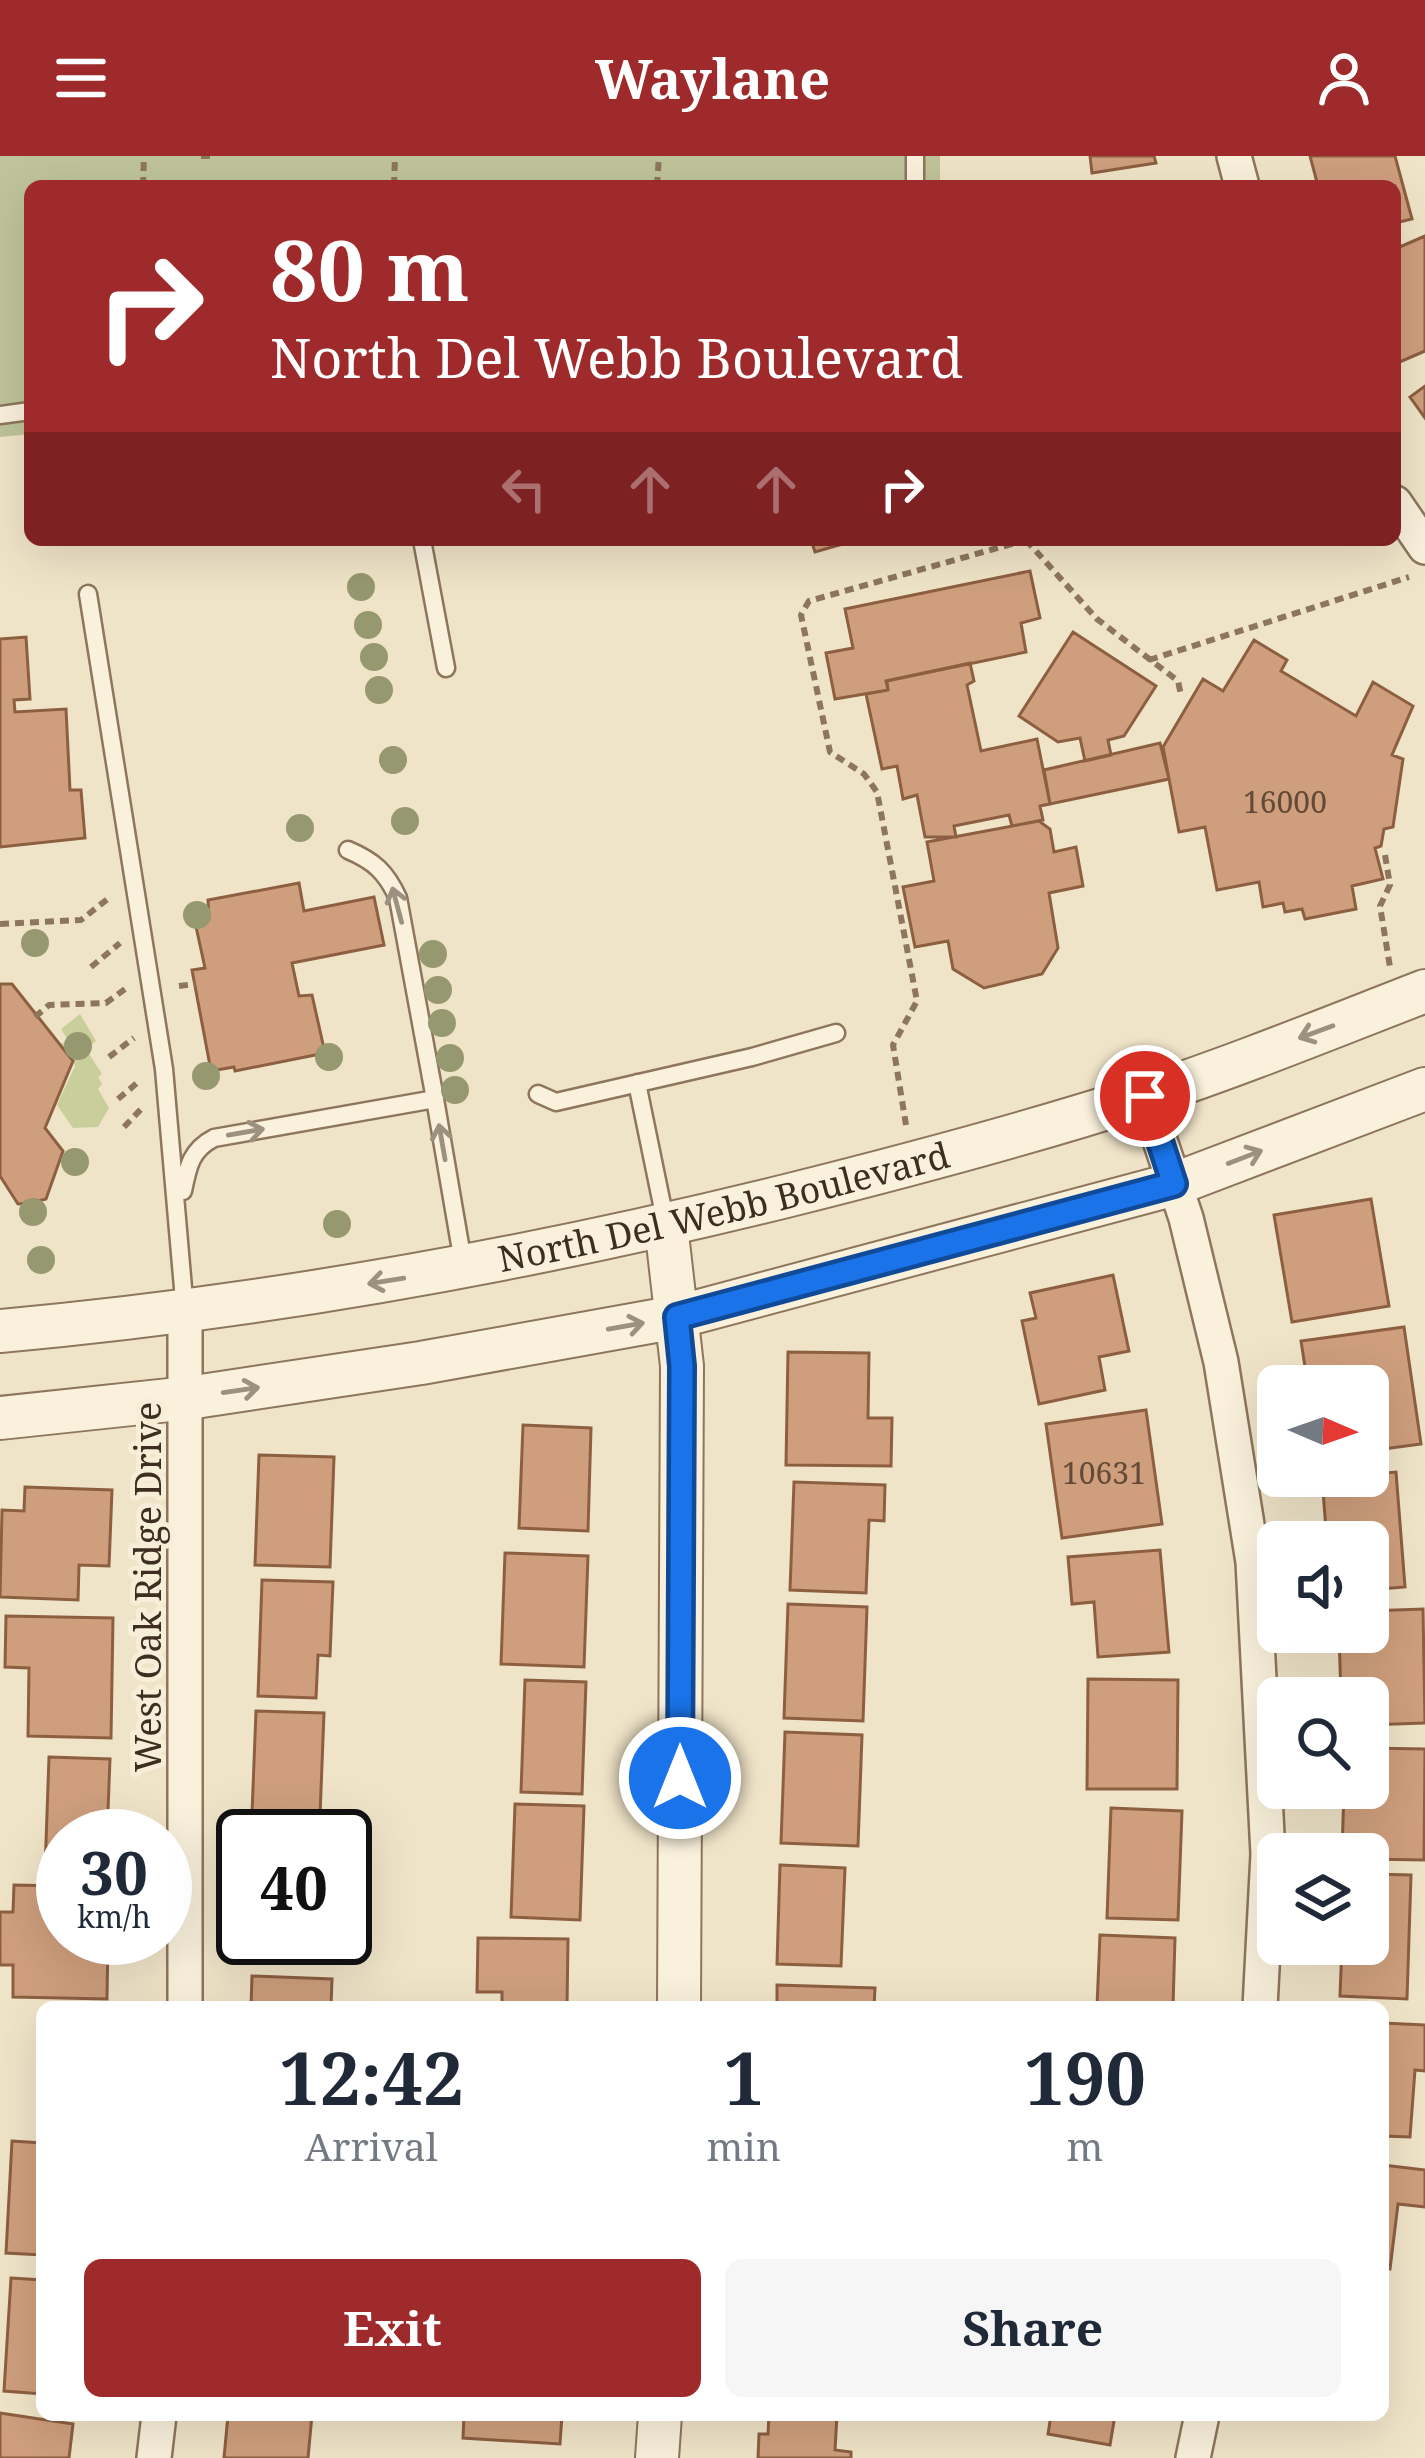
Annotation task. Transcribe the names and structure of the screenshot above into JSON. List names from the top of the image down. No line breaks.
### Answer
{"streets":{"street":["North Del Webb Boulevard","West Oak Ridge Drive"]},"crossings":[["North Del Webb Boulevard","West Oak Ridge Drive"]],"house_numbers":["16000","10631"],"north":"right","page":{"header":"Waylane","turn":["80 m","North Del Webb Boulevard"],"speed":"30 km/h","limit":"40","eta":["12:42","Arrival","1","min","190","m"],"buttons":["Exit","Share"]}}
